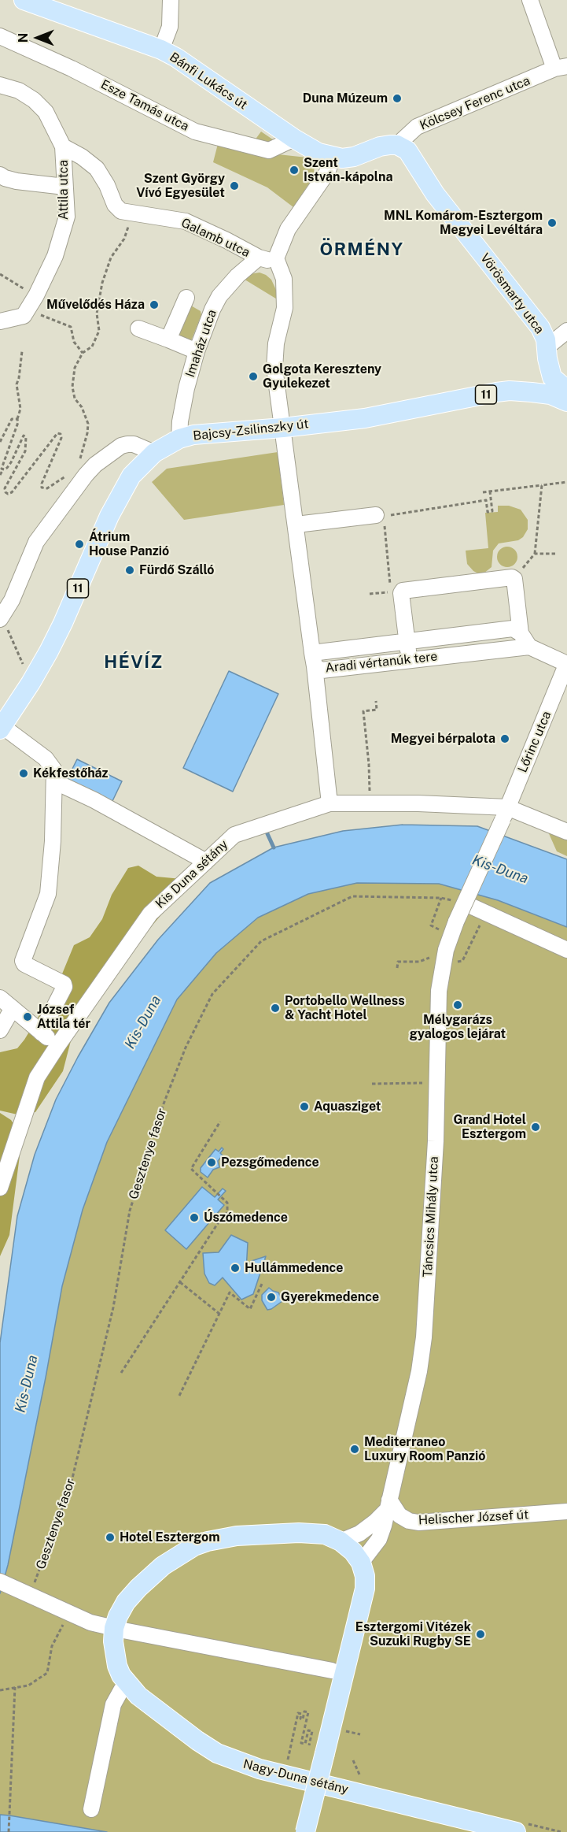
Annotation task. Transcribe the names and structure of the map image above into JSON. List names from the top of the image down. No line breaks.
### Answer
{"streets":{"main road":["Bánfi Lukács út","Vörösmarty utca","11","Bajcsy-Zsilinszky út","Nagy-Duna sétány"],"street":["Kölcsey Ferenc utca","Esze Tamás utca","Attila utca","Galamb utca","Imaház utca","Aradi vértanúk tere","Lőrinc utca","Kis Duna sétány","Táncsics Mihály utca","Helischer József út"],"path":["Gesztenye fasor"]},"crossings":[["Bánfi Lukács út","Esze Tamás utca"],["Kölcsey Ferenc utca","Vörösmarty utca"],["Galamb utca","Imaház utca"],["Imaház utca","Bajcsy-Zsilinszky út"],["11","Bajcsy-Zsilinszky út"],["Lőrinc utca","Kis Duna sétány"],["Lőrinc utca","Táncsics Mihály utca"],["Táncsics Mihály utca","Helischer József út"]],"districts":["ÖRMÉNY","HÉVÍZ"],"water":["Kis-Duna"],"places":["Duna Múzeum","Szent István-kápolna","Szent György Vívó Egyesület","MNL Komárom-Esztergom Megyei Levéltára","Művelődés Háza","Golgota Kereszteny Gyulekezet","Átrium House Panzió","Fürdő Szálló","Megyei bérpalota","Kékfestőház","Mélygarázs gyalogos lejárat","Portobello Wellness & Yacht Hotel","József Attila tér","Aquasziget","Grand Hotel Esztergom","Pezsgőmedence","Úszómedence","Hullámmedence","Gyerekmedence","Mediterraneo Luxury Room Panzió","Hotel Esztergom","Esztergomi Vitézek Suzuki Rugby SE"],"north":"left"}
